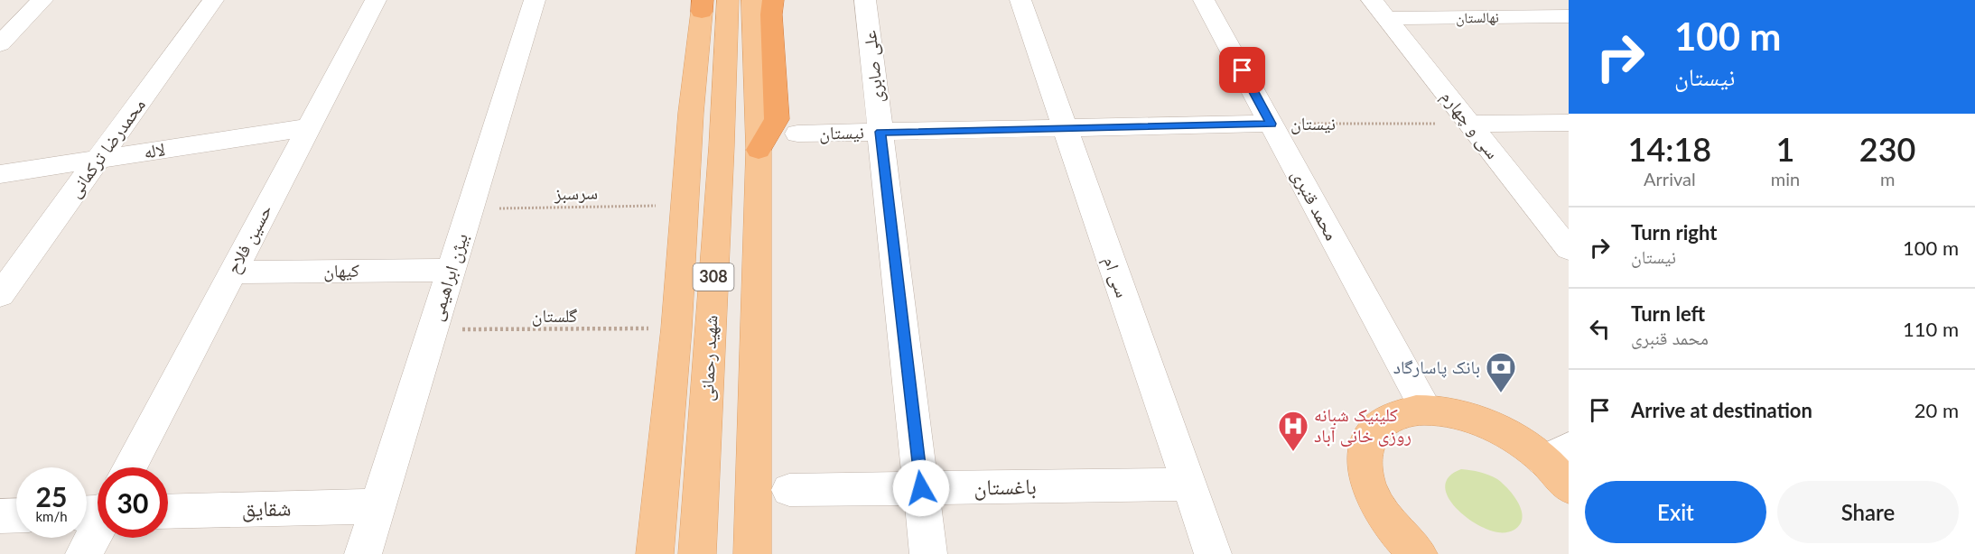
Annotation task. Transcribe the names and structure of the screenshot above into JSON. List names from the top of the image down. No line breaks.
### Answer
{"streets":{"main road":["308","شهید رحمانی"],"street":["نهالستان","علی صابری","نیستان","سی و چهارم","محمدرضا ترکمانی","لاله","محمد قنبری","حسین فلاح","کیهان","بیژن ابراهیمی","سی ام","باغستان","شقایق"],"path":["سرسبز","گلستان"]},"crossings":[["نهالستان","سی و چهارم"],["علی صابری","نیستان"],["علی صابری","باغستان"],["نیستان","سی و چهارم"],["نیستان","محمد قنبری"],["نیستان","سی ام"],["محمدرضا ترکمانی","لاله"],["لاله","حسین فلاح"],["سرسبز","بیژن ابراهیمی"],["سرسبز","شهید رحمانی"],["حسین فلاح","کیهان"],["کیهان","بیژن ابراهیمی"],["بیژن ابراهیمی","گلستان"],["بیژن ابراهیمی","شقایق"],["سی ام","باغستان"],["گلستان","شهید رحمانی"]],"places":{"bank":["بانک پاسارگاد"],"hospital":["کلینیک شبانه روزی خانی آباد"]},"page":{"turn":["100 m","نیستان"],"eta":["14:18","Arrival","1","min","230","m"],"list":[{"name":"Turn right","note":"نیستان","value":"100 m"},{"name":"Turn left","note":"محمد قنبری","value":"110 m"},{"name":"Arrive at destination","value":"20 m"}],"speed":"25 km/h","limit":"30","buttons":["Exit","Share"]}}
